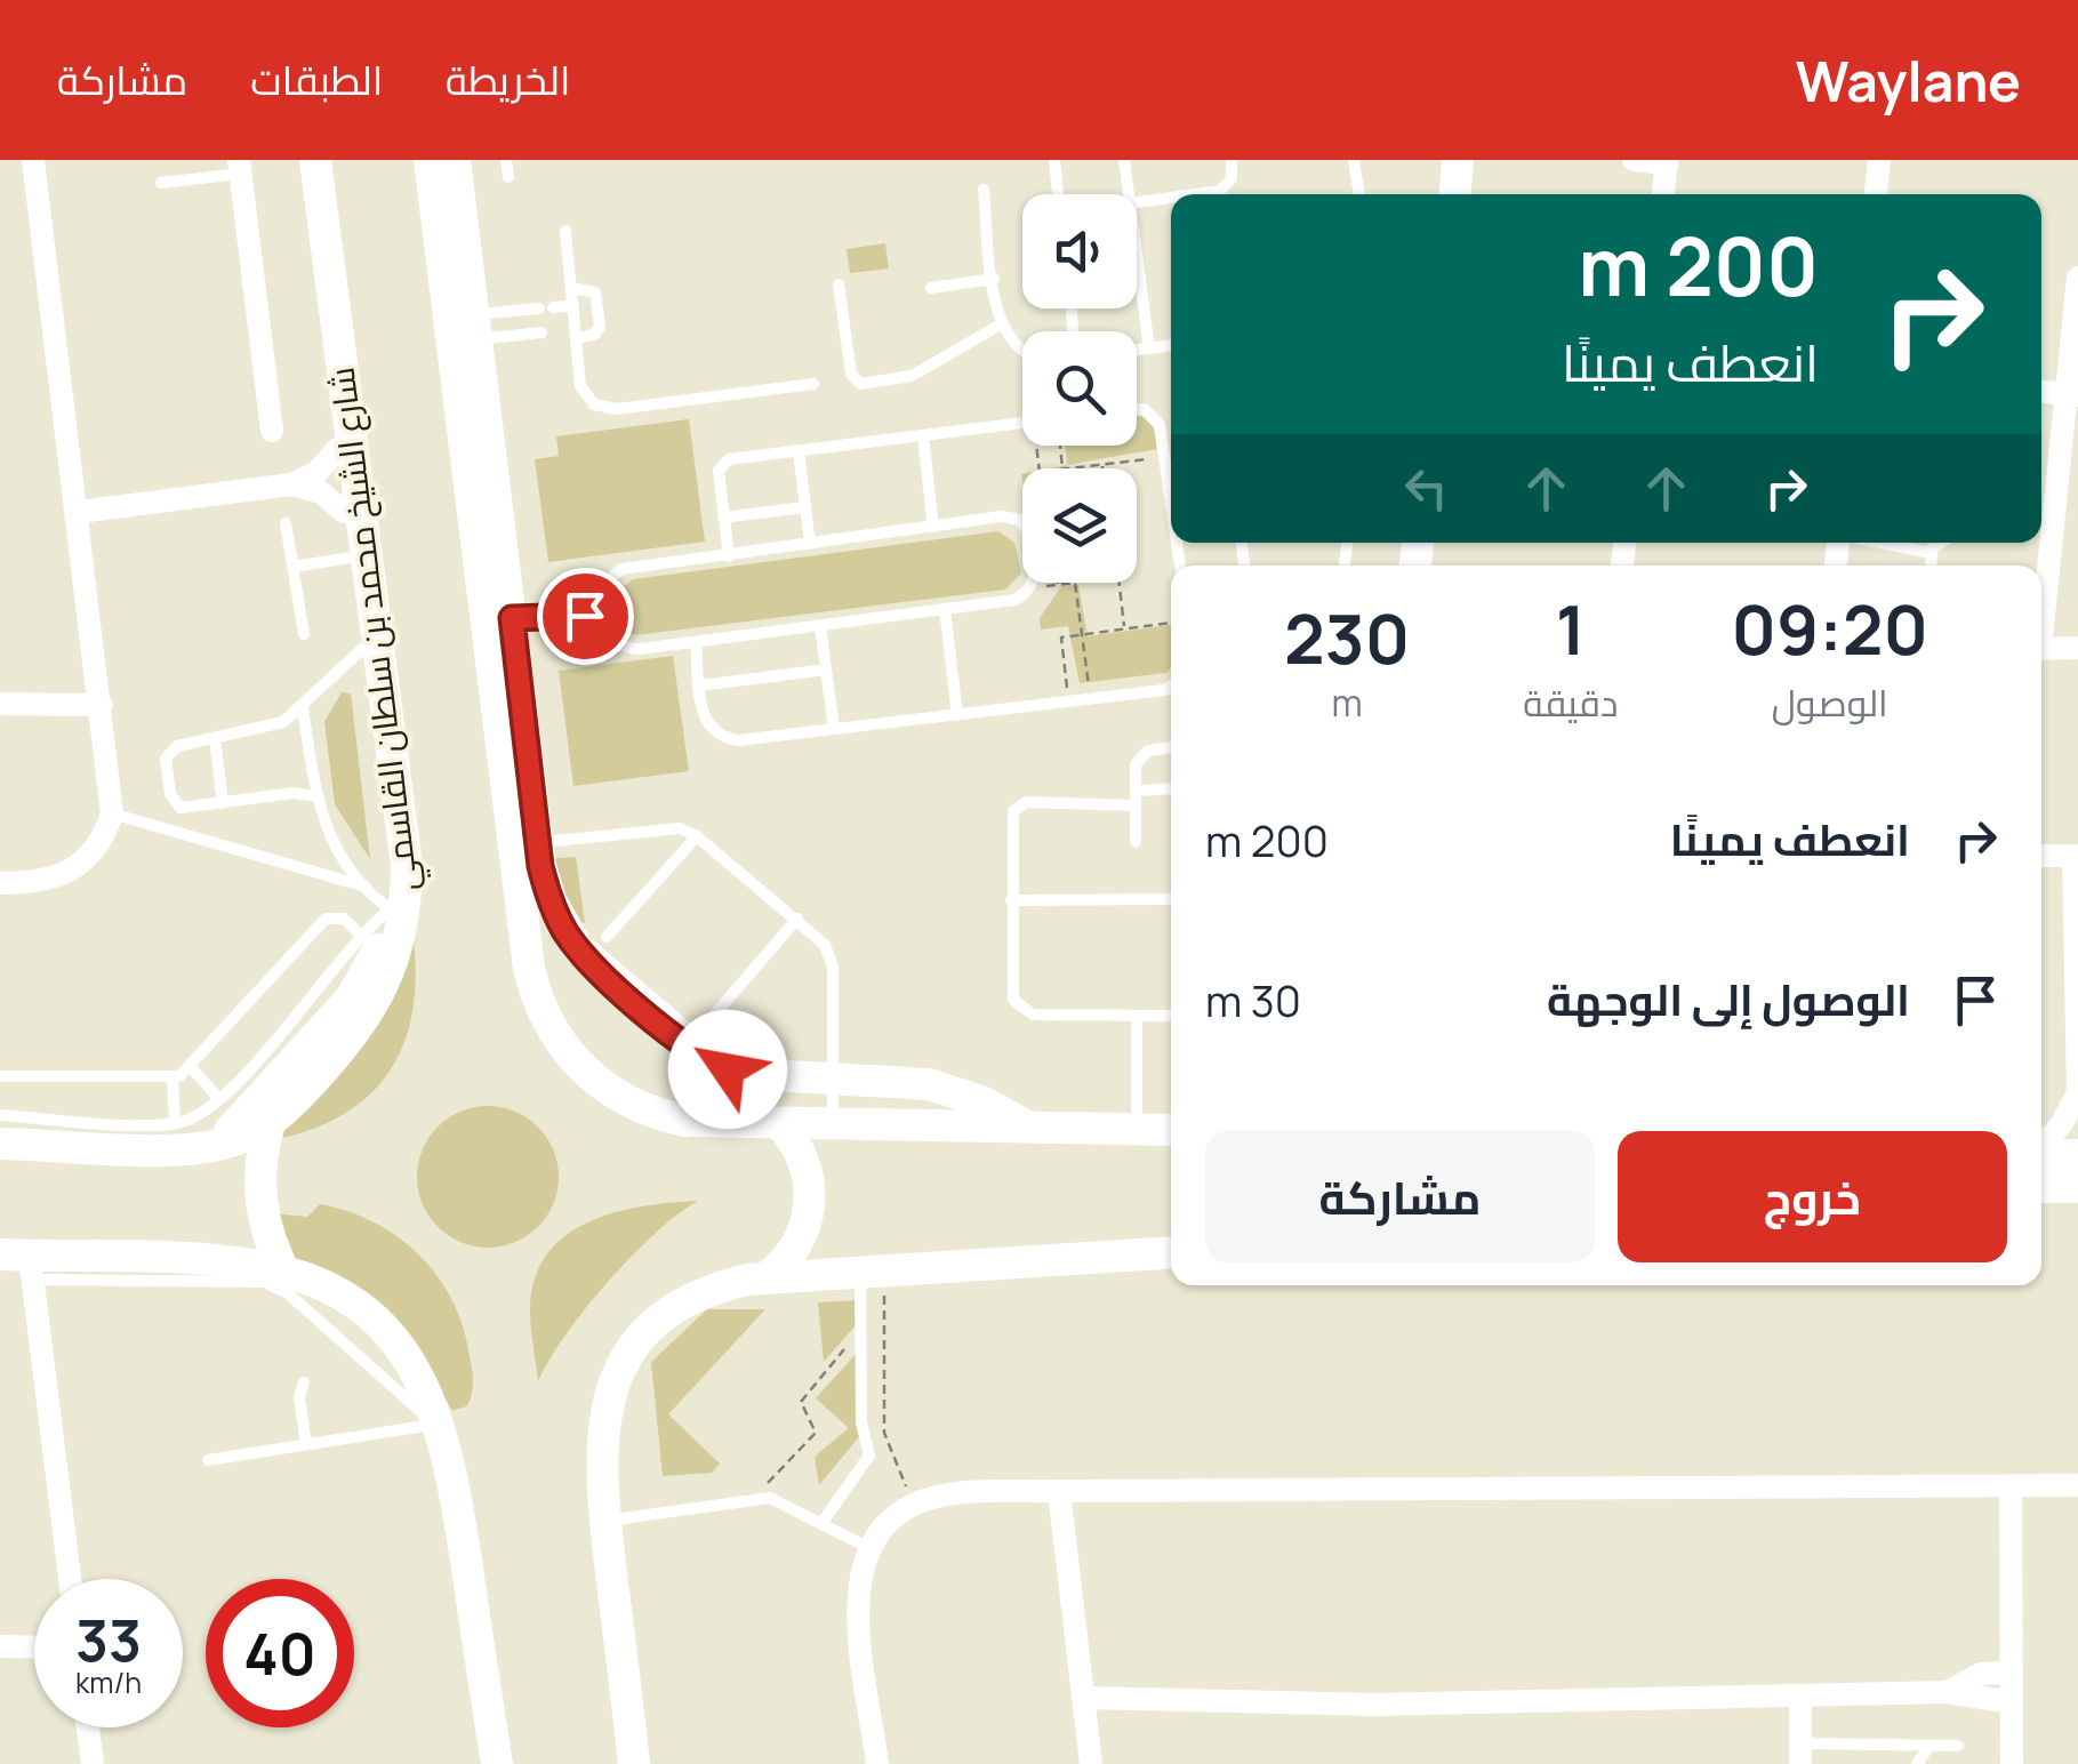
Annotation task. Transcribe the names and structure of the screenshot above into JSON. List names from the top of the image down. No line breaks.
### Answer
{"streets":{"main road":["شارع الشيخ محمد بن سلطان القاسمي"]},"page":{"header":"Waylane","nav":["الخريطة","الطبقات","مشاركة"],"turn":["200 m","انعطف يمينًا"],"eta":["09:20","الوصول","1","دقيقة","230","m"],"list":[{"name":"انعطف يمينًا","value":"200 m"},{"name":"الوصول إلى الوجهة","value":"30 m"}],"buttons":["خروج","مشاركة"],"speed":"33 km/h","limit":"40"}}
